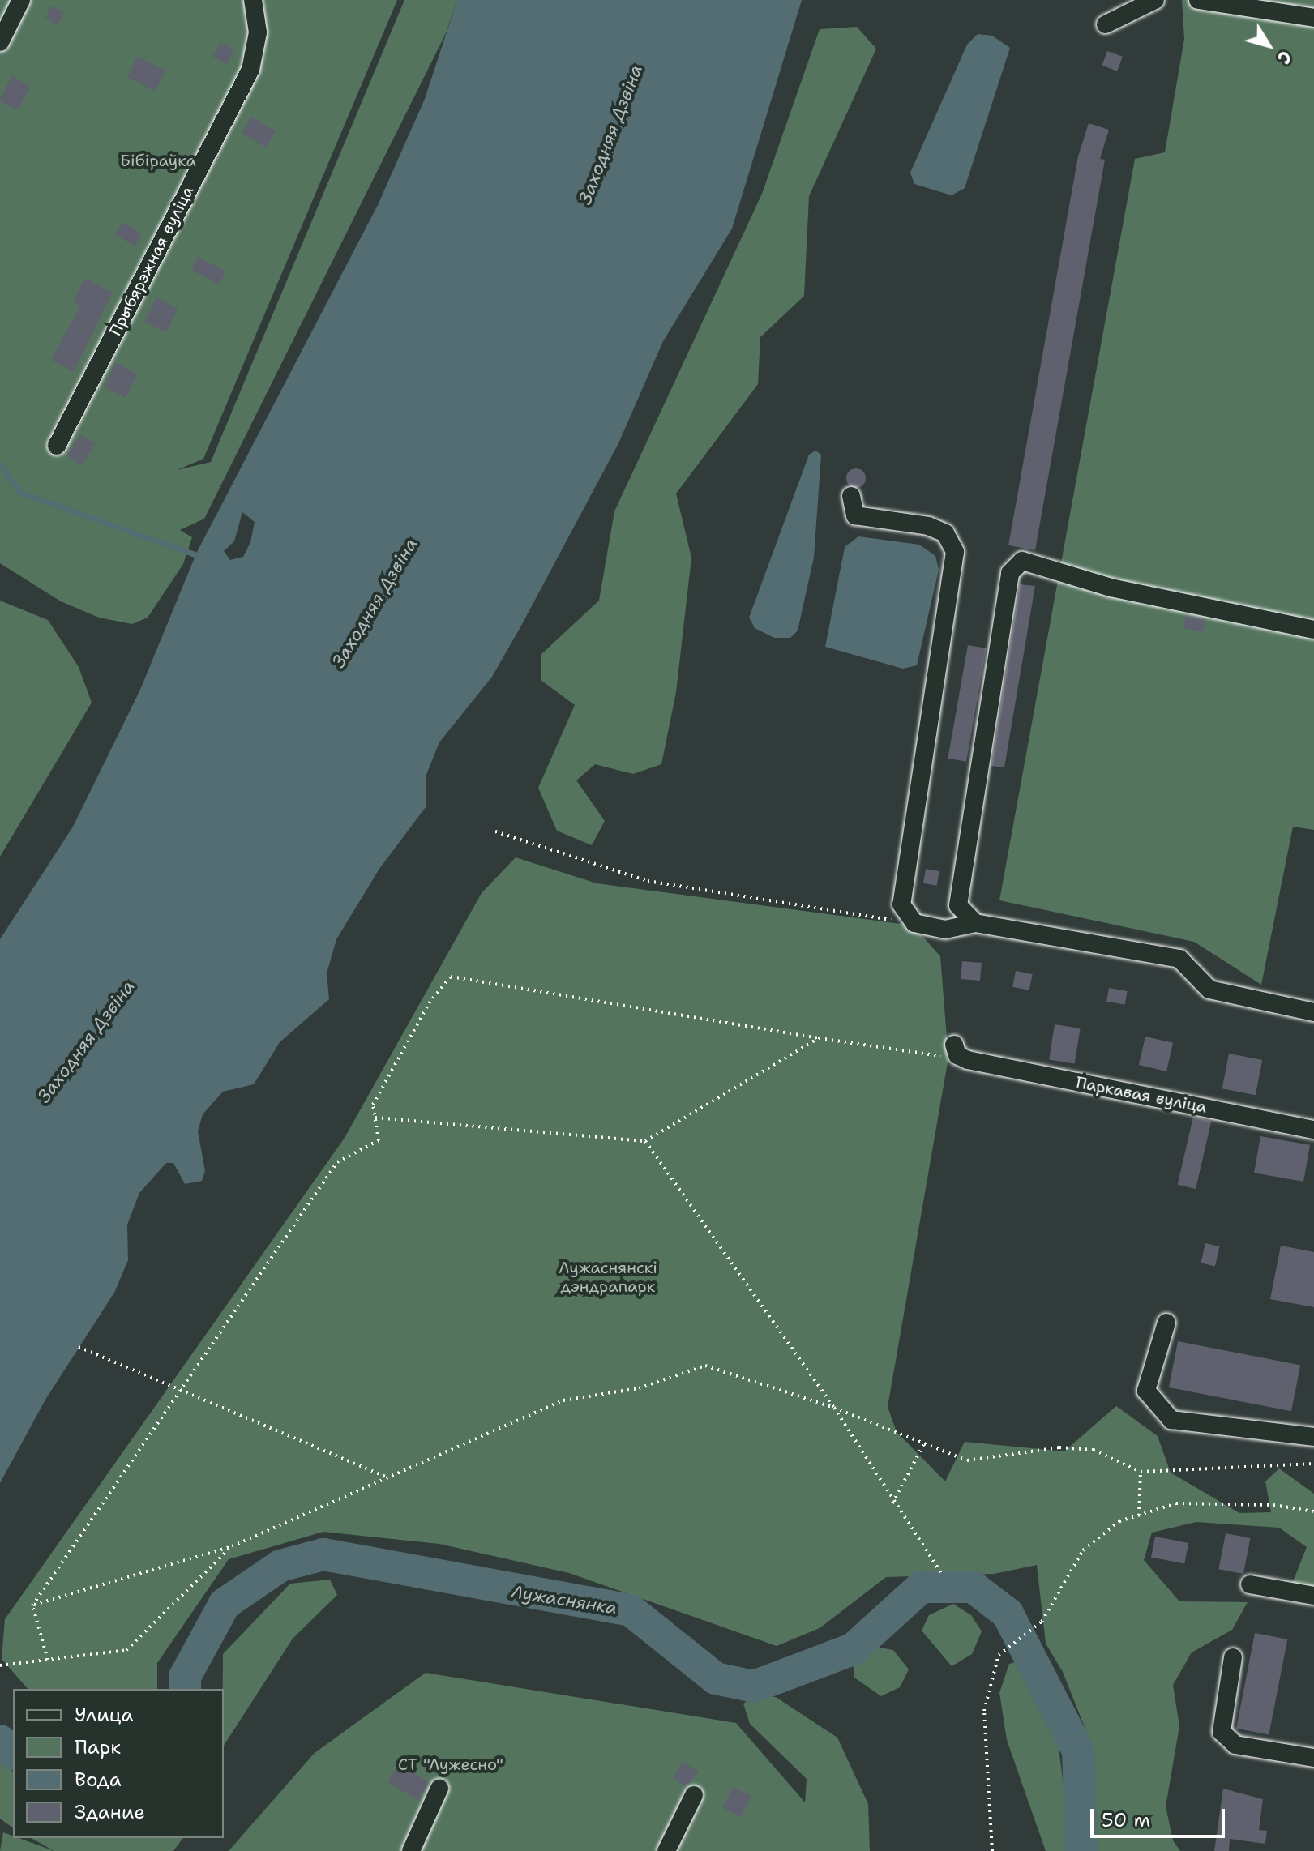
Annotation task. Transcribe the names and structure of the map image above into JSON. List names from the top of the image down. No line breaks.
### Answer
{"streets":{"street":["Прыбярэжная вуліца","Паркавая вуліца"]},"water":["Заходняя Дзвіна","Лужаснянка"],"parks":["Бібіраўка","Лужаснянскі дэндрапарк","СТ \"Лужесно\""],"legend":["Улица","Парк","Вода","Здание"],"scale_bar":"50 m","north":"bottom right"}
